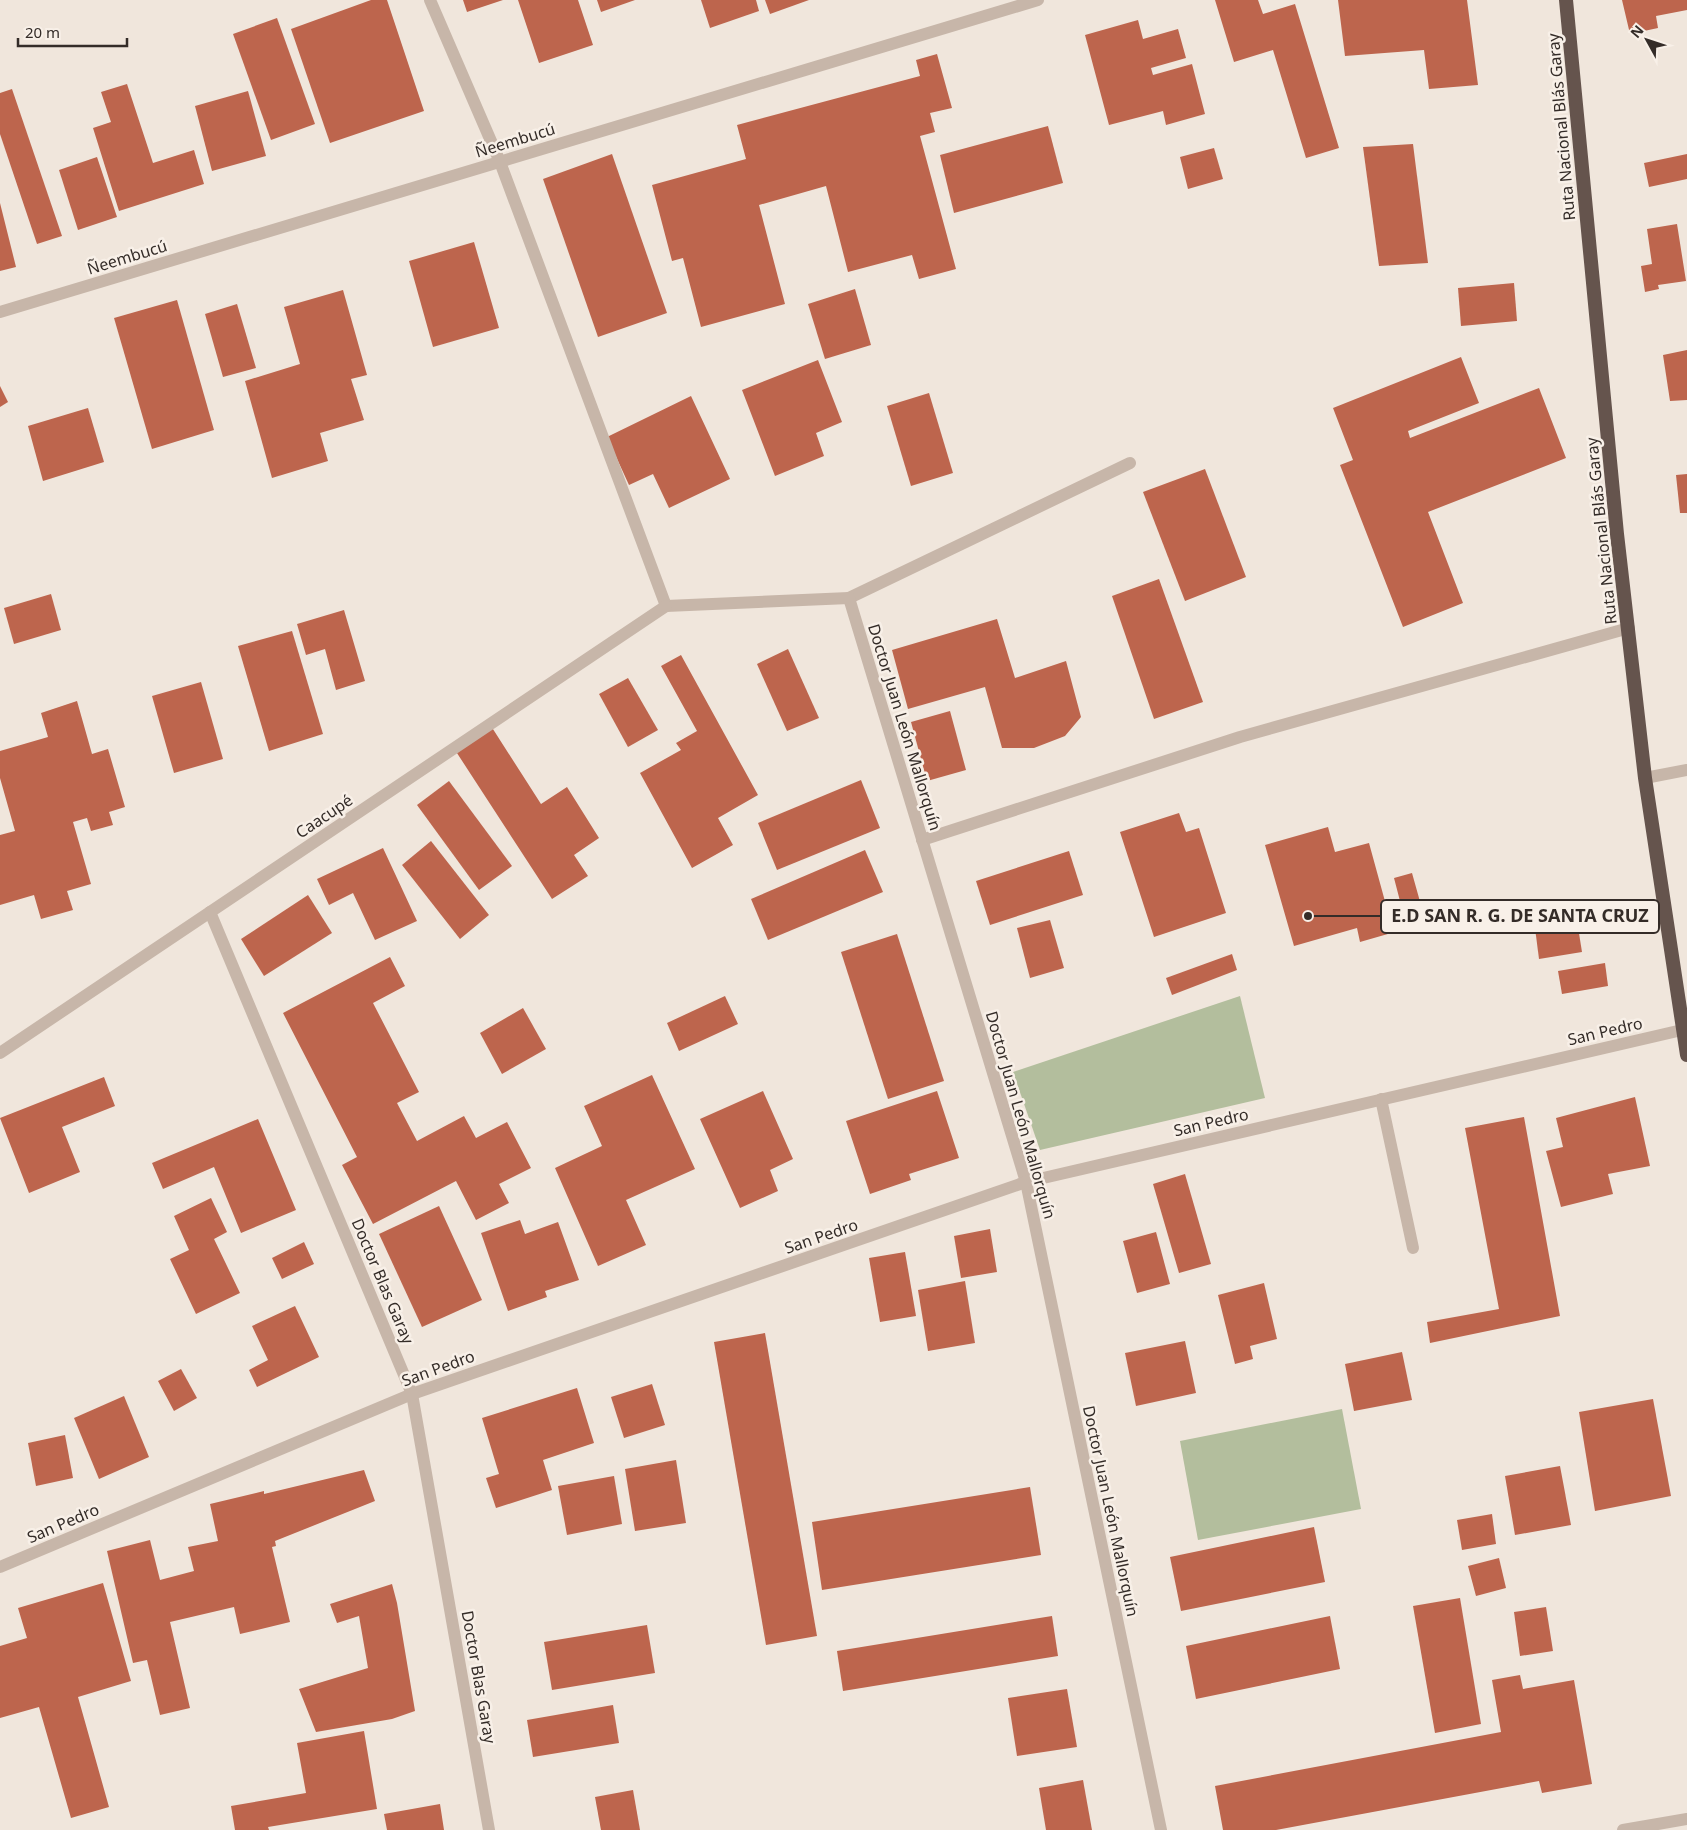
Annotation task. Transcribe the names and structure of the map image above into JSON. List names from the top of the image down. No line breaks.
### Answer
{"streets":{"highway":["Ruta Nacional Blás Garay"],"street":["Ñeembucú","Doctor Juan León Mallorquín","Caacupé","San Pedro","Doctor Blas Garay"]},"crossings":[["Ruta Nacional Blás Garay","San Pedro"],["Doctor Juan León Mallorquín","San Pedro"],["Caacupé","Doctor Blas Garay"],["San Pedro","Doctor Blas Garay"]],"places":["E.D SAN R. G. DE SANTA CRUZ"],"scale_bar":"20 m","north":"top left"}
